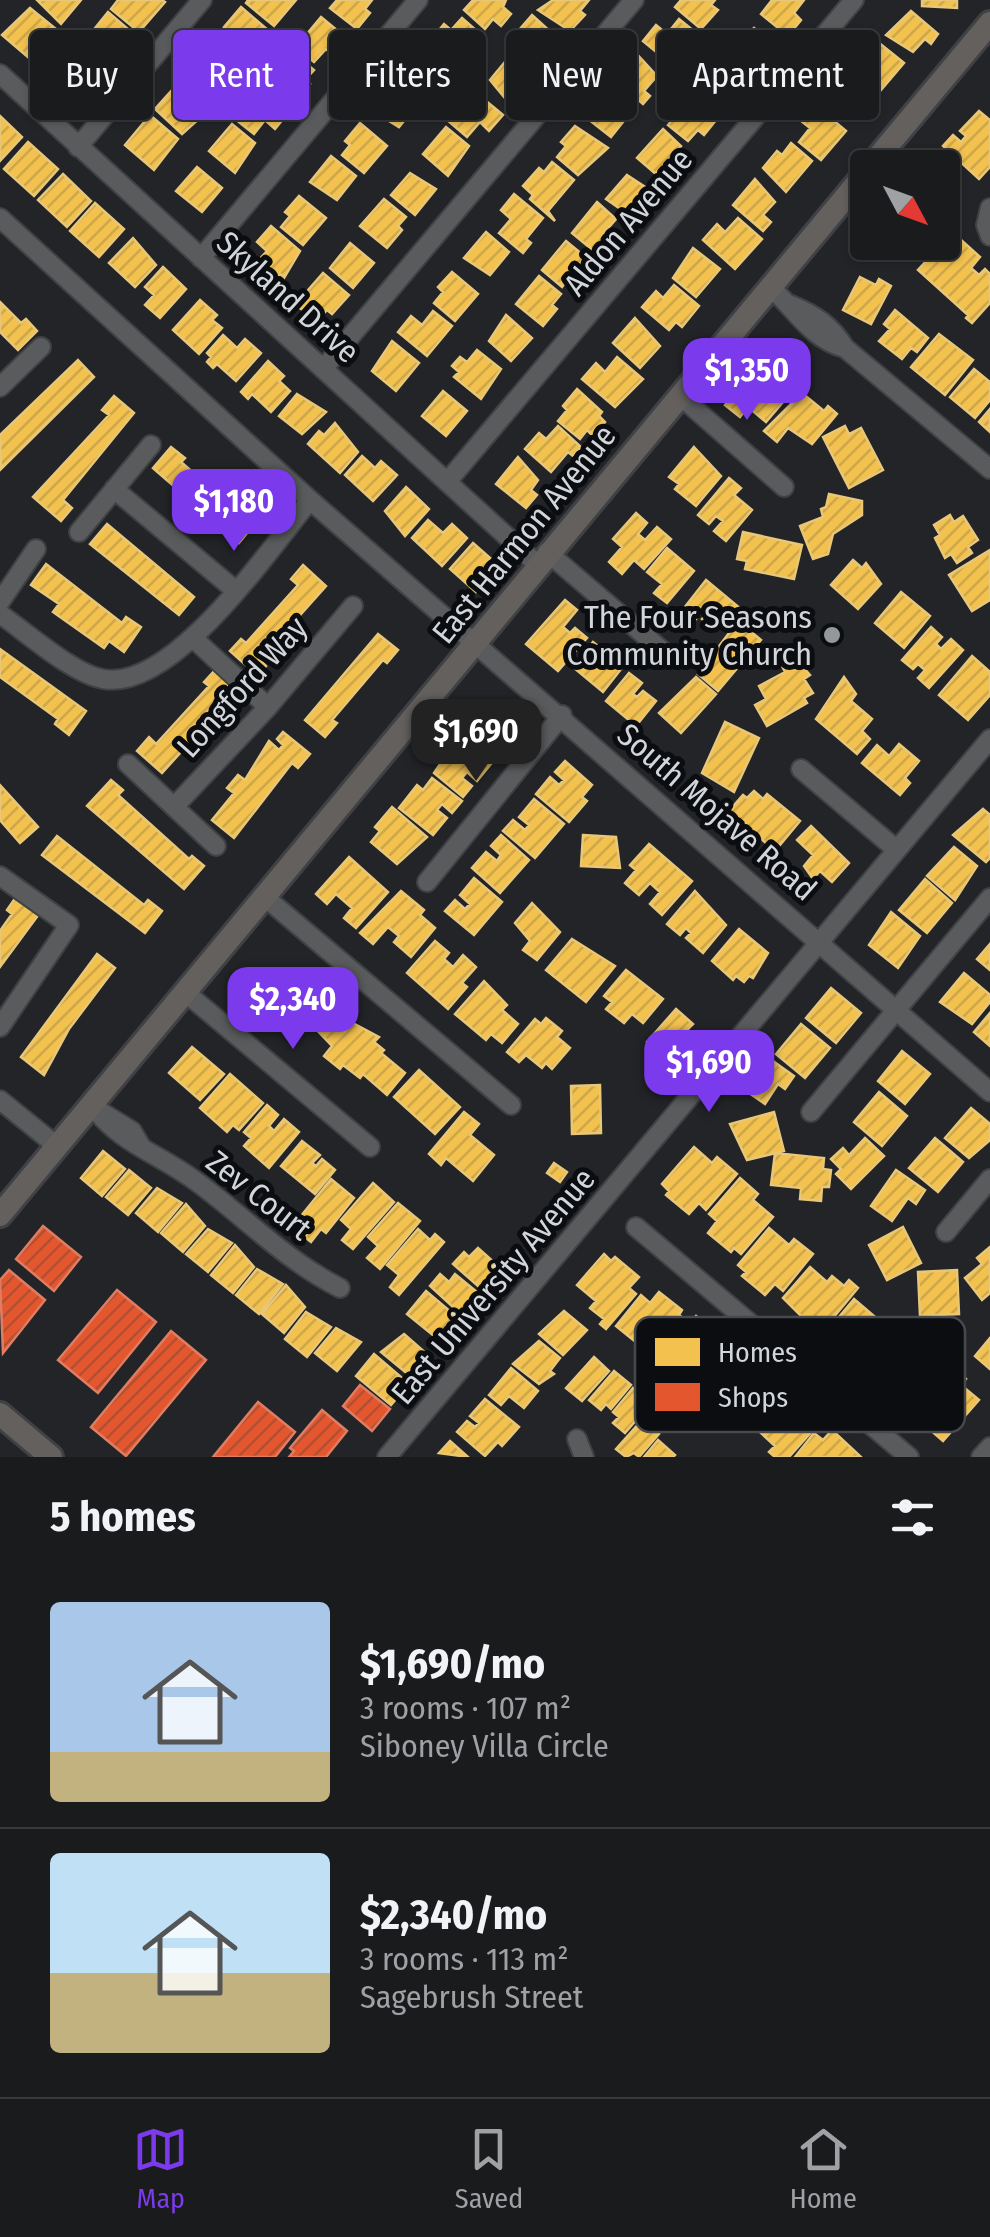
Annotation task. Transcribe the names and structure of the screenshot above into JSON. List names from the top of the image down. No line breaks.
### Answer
{"streets":{"main road":["East Harmon Avenue"],"street":["Aldon Avenue","Skyland Drive","Longford Way","South Mojave Road","Zev Court","East University Avenue"]},"crossings":[["Aldon Avenue","Skyland Drive"],["Skyland Drive","East Harmon Avenue"],["East Harmon Avenue","South Mojave Road"],["East Harmon Avenue","Zev Court"],["South Mojave Road","East University Avenue"]],"places":["The Four Seasons Community Church"],"legend":["Homes","Shops"],"north":"bottom right","page":{"chip":["Buy","Rent","Filters","New","Apartment"],"price":["$1,350","$1,180","$1,690","$2,340","$1,690"],"heading":"5 homes","list":[{"name":"$1,690/mo","note":"3 rooms · 107 m² · Siboney Villa Circle"},{"name":"$2,340/mo","note":"3 rooms · 113 m² · Sagebrush Street"}],"tabs":["Map","Saved","Home"]}}
